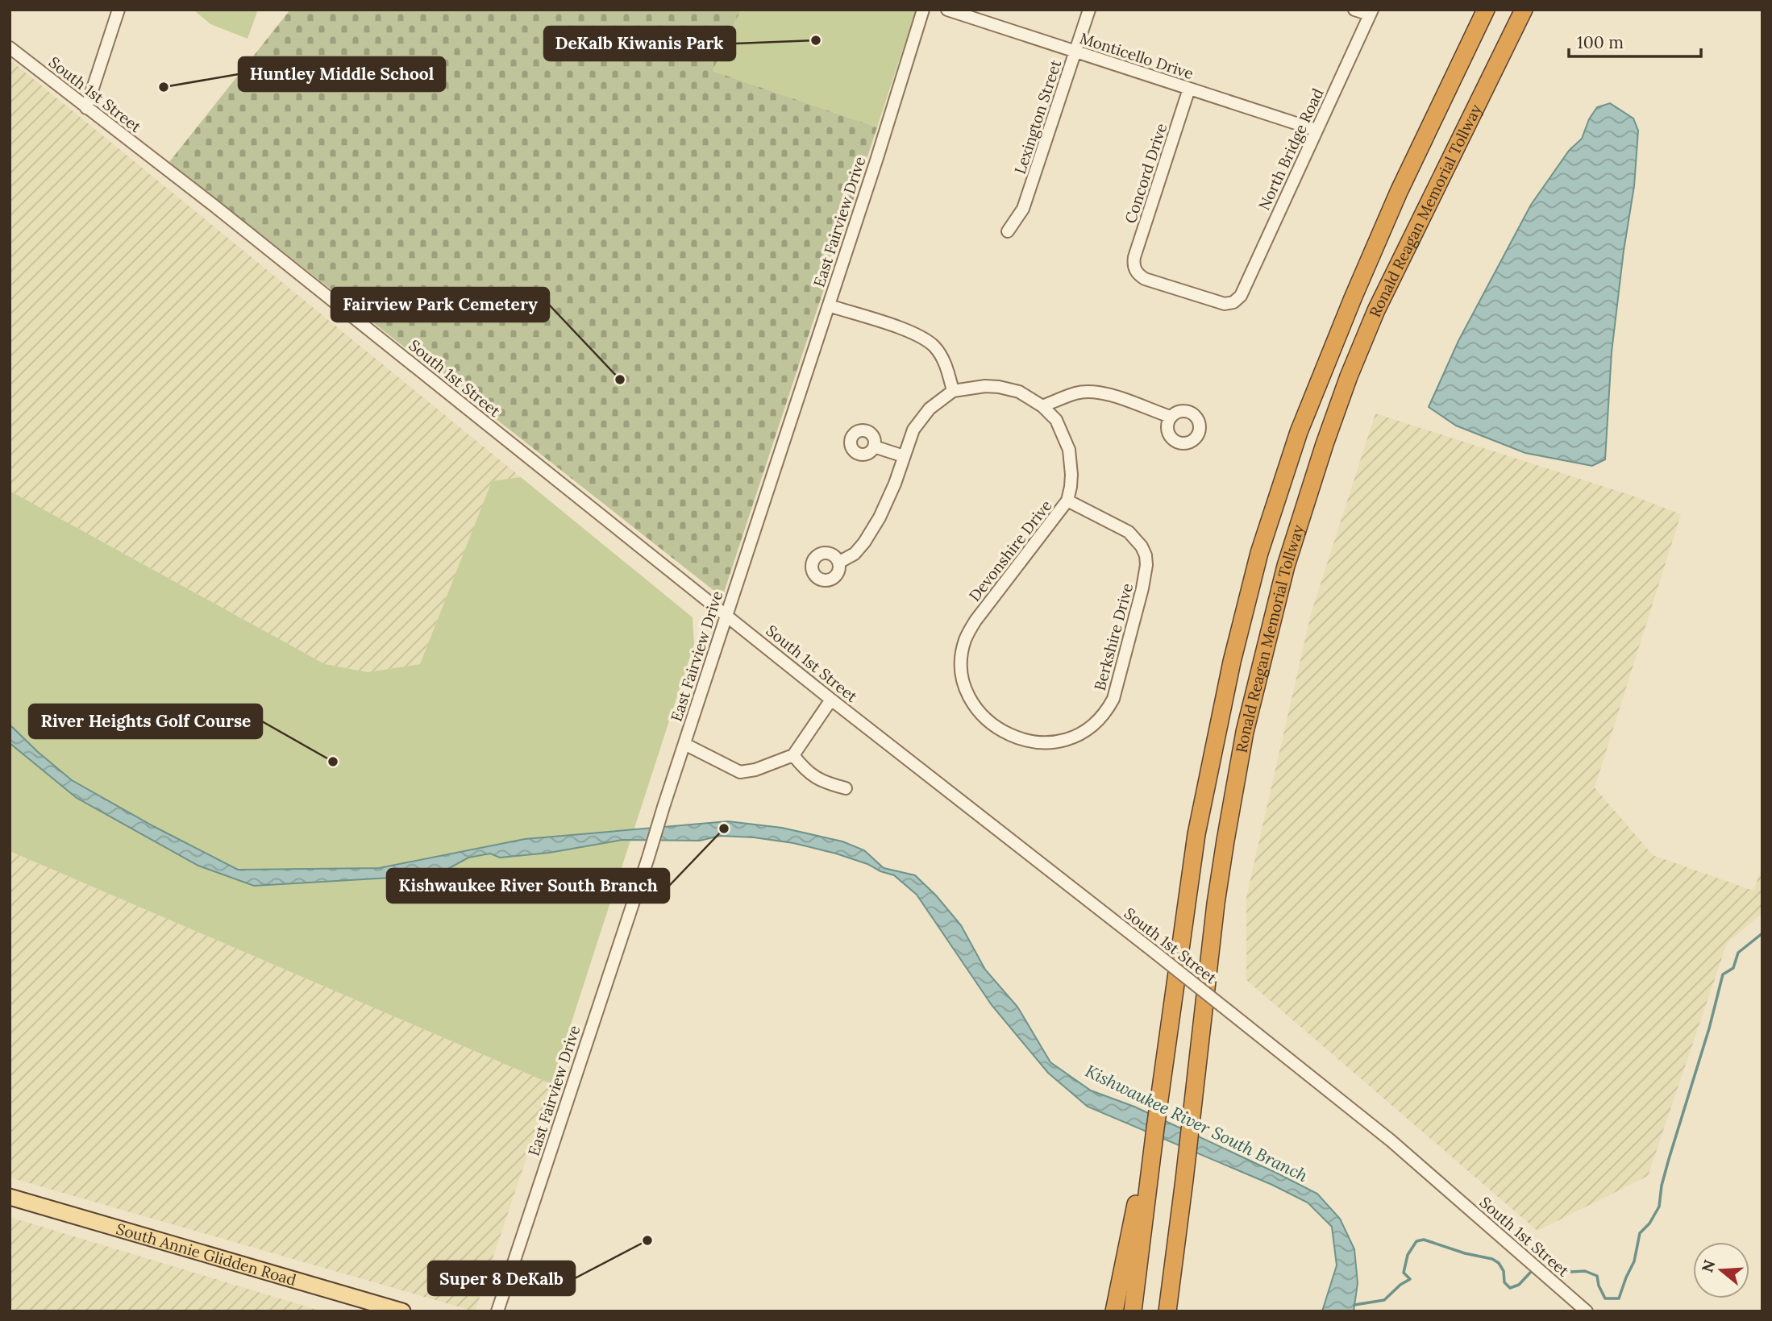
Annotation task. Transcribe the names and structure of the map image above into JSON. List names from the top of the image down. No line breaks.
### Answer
{"streets":{"highway":["Ronald Reagan Memorial Tollway"],"main road":["South Annie Glidden Road"],"street":["Monticello Drive","South 1st Street","Lexington Street","North Bridge Road","Concord Drive","East Fairview Drive","Devonshire Drive","Berkshire Drive"]},"crossings":[["Monticello Drive","Lexington Street"],["Monticello Drive","North Bridge Road"],["Monticello Drive","Concord Drive"],["South 1st Street","East Fairview Drive"],["North Bridge Road","Concord Drive"],["Devonshire Drive","Berkshire Drive"]],"water":["Kishwaukee River South Branch"],"places":["DeKalb Kiwanis Park","Huntley Middle School","Fairview Park Cemetery","River Heights Golf Course","Kishwaukee River South Branch","Super 8 DeKalb"],"scale_bar":"100 m","north":"left"}
